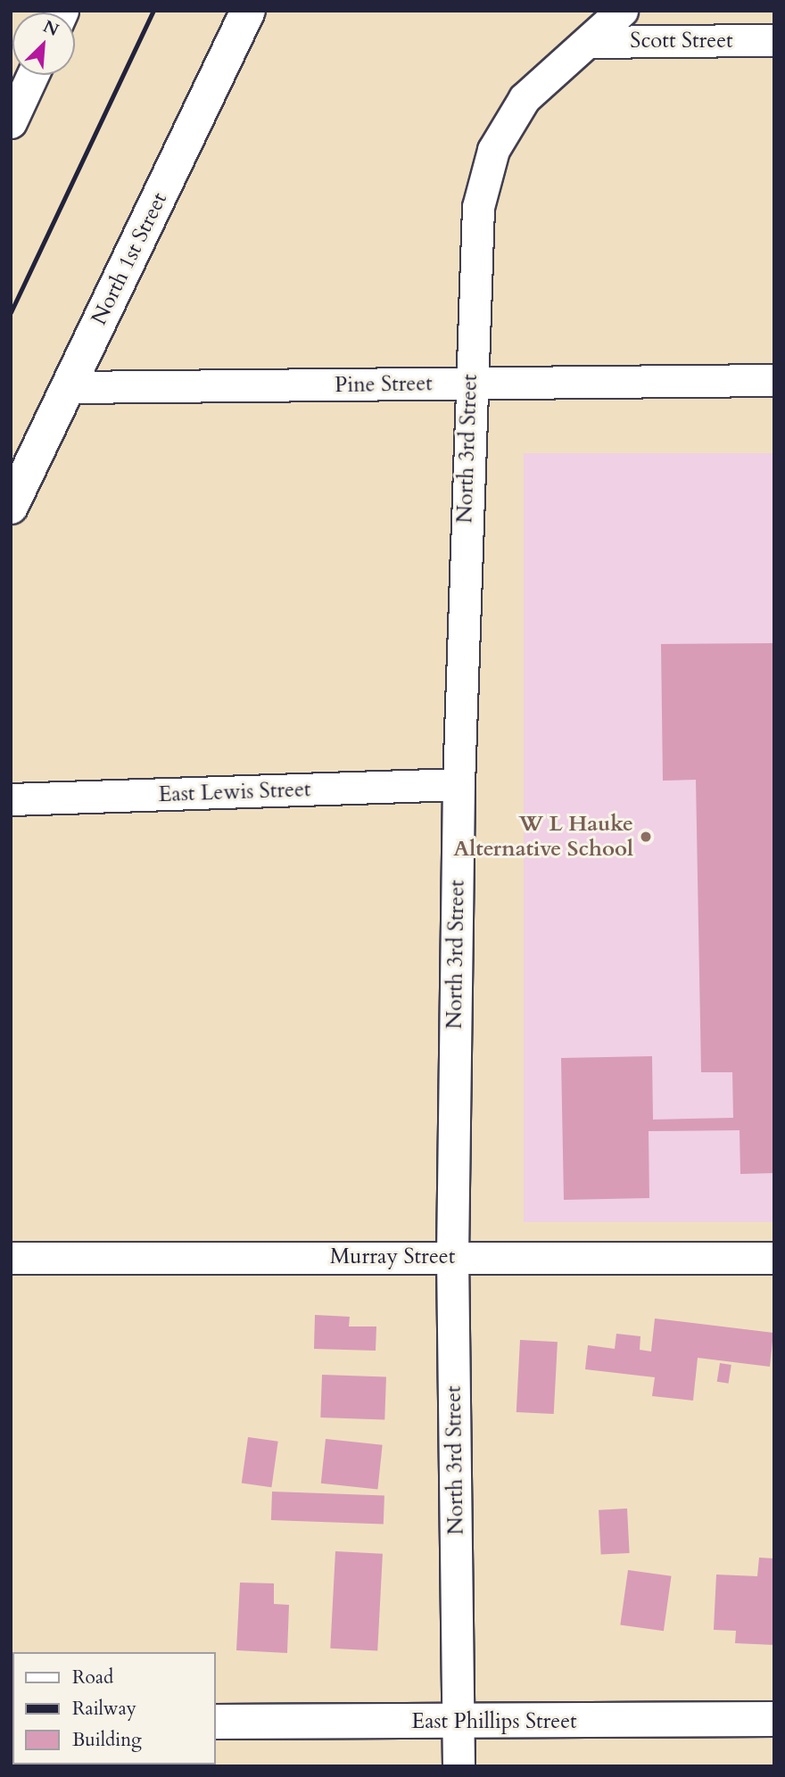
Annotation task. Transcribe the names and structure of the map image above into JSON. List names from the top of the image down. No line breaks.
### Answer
{"streets":{"main road":["North 1st Street","East Phillips Street"],"street":["Scott Street","Pine Street","North 3rd Street","East Lewis Street","Murray Street"]},"crossings":[["Scott Street","North 3rd Street"],["North 1st Street","Pine Street"],["Pine Street","North 3rd Street"],["North 3rd Street","East Lewis Street"],["North 3rd Street","Murray Street"],["North 3rd Street","East Phillips Street"]],"places":["W L Hauke Alternative School"],"legend":["Road","Railway","Building"],"north":"top right"}
